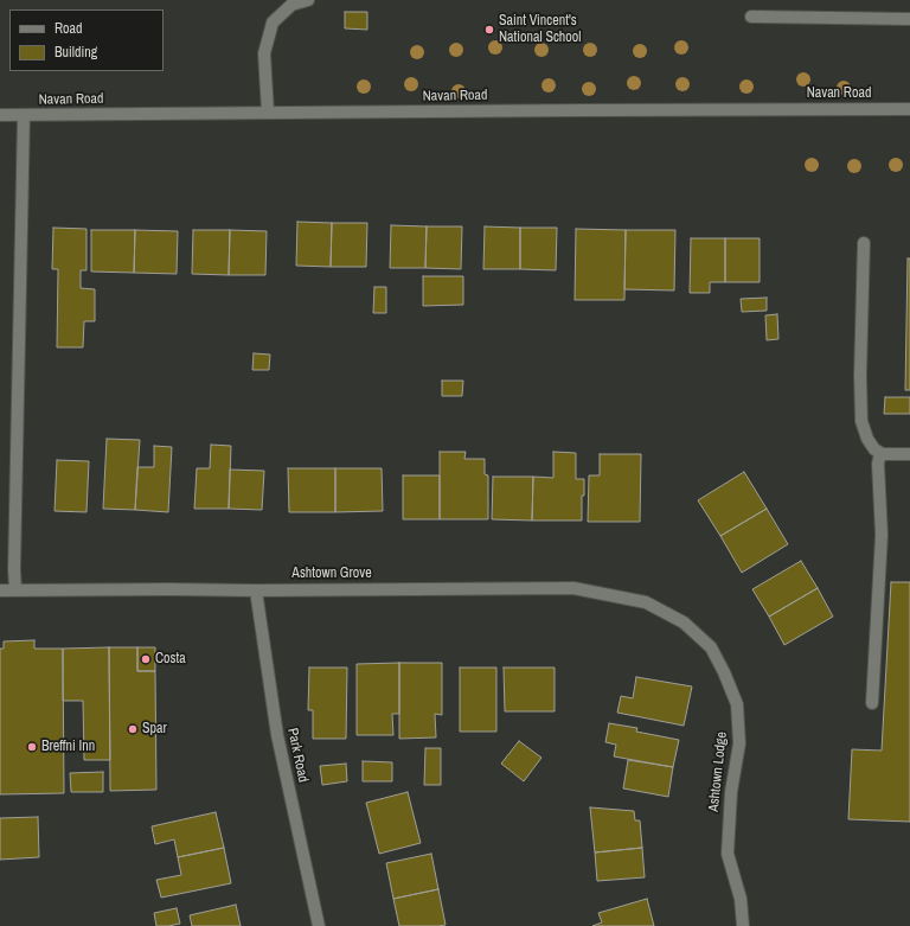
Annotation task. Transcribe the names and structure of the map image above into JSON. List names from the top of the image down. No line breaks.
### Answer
{"streets":{"street":["Navan Road","Ashtown Grove","Park Road","Ashtown Lodge"]},"crossings":[["Ashtown Grove","Park Road"],["Ashtown Grove","Ashtown Lodge"]],"places":["Saint Vincent's National School","Costa","Spar","Breffni Inn"],"legend":["Road","Building"]}
